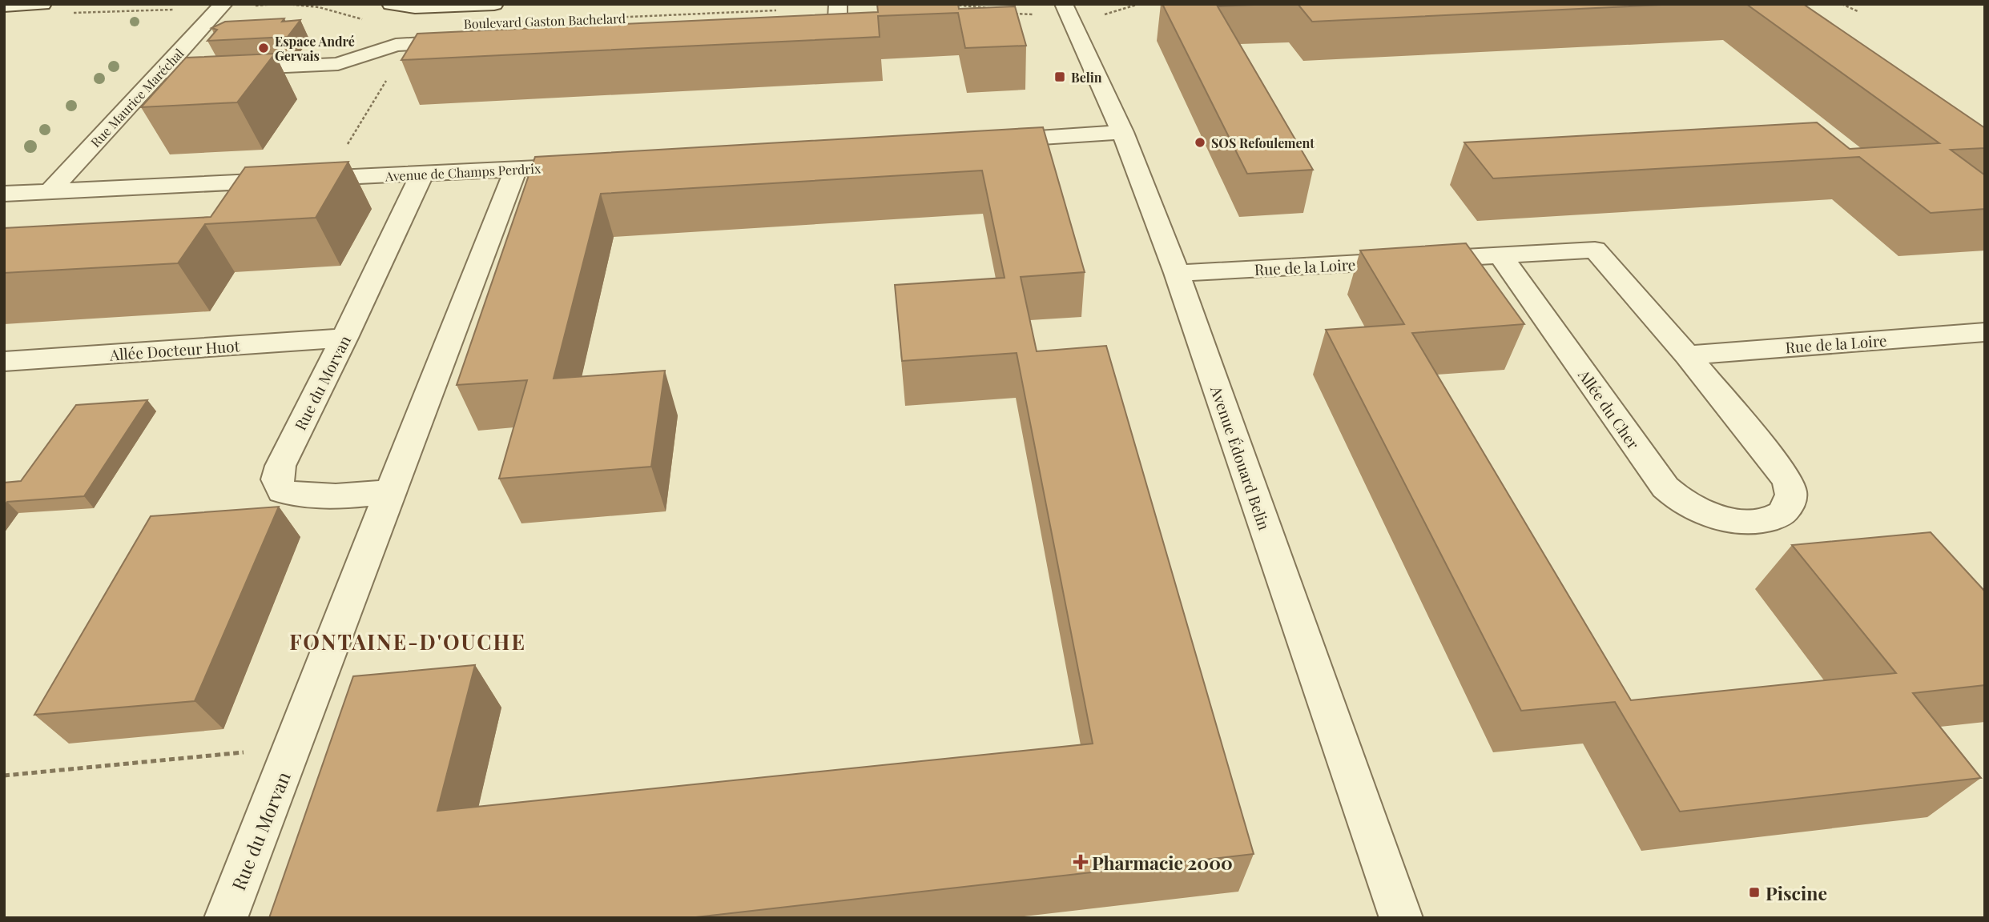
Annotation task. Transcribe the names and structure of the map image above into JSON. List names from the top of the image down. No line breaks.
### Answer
{"streets":{"street":["Boulevard Gaston Bachelard","Rue Maurice Maréchal","Avenue de Champs Perdrix","Rue de la Loire","Allée Docteur Huot","Rue du Morvan","Allée du Cher","Avenue Édouard Belin"]},"crossings":[["Rue Maurice Maréchal","Avenue de Champs Perdrix"],["Avenue de Champs Perdrix","Rue du Morvan"],["Rue de la Loire","Allée du Cher"],["Rue de la Loire","Avenue Édouard Belin"],["Allée Docteur Huot","Rue du Morvan"]],"districts":["FONTAINE-D'OUCHE"],"places":{"other":["Espace André Gervais","SOS Refoulement"],"transit":["Belin","Piscine"],"health":["Pharmacie 2000"]}}
